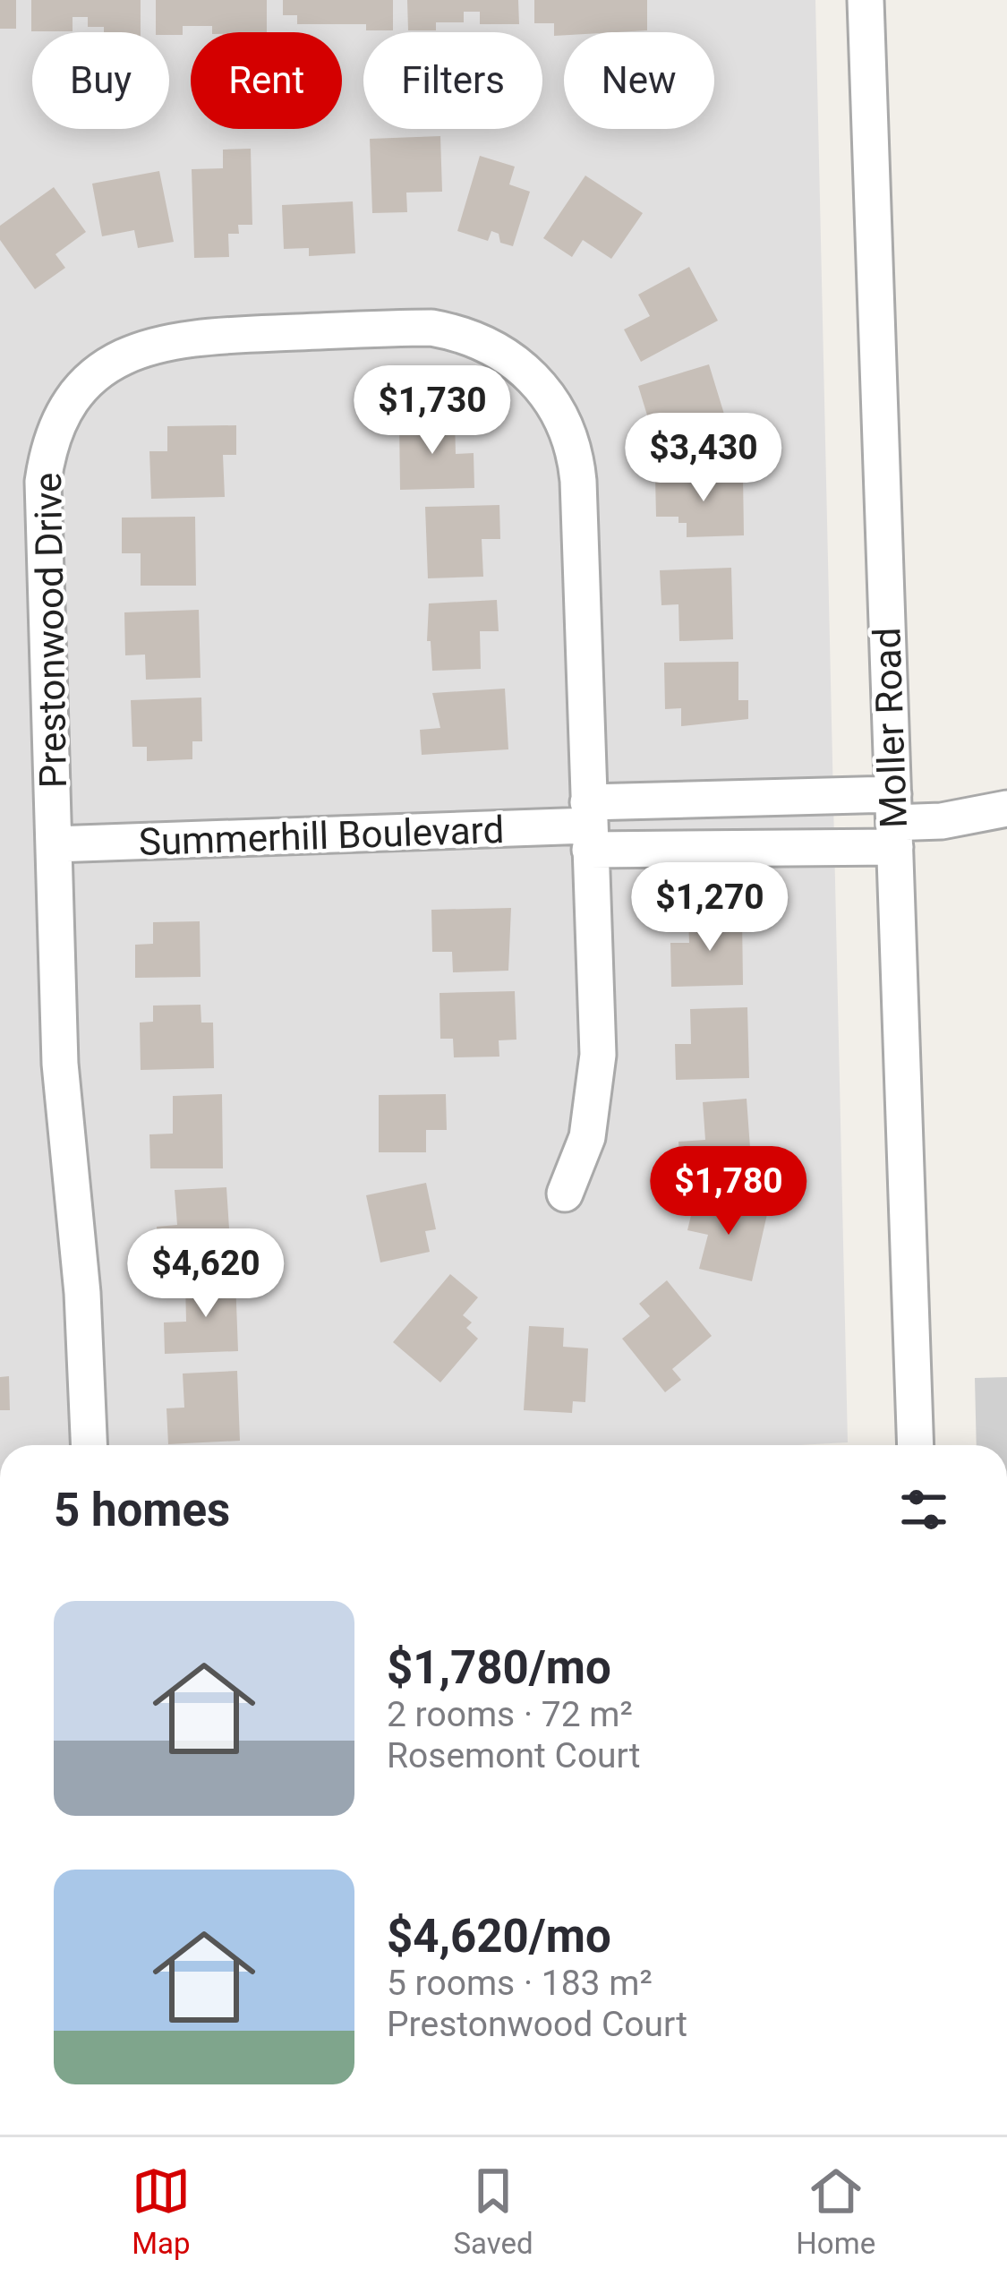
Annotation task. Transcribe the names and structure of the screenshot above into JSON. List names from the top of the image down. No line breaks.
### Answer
{"streets":{"street":["Prestonwood Drive","Moller Road","Summerhill Boulevard"]},"crossings":[["Prestonwood Drive","Summerhill Boulevard"],["Moller Road","Summerhill Boulevard"]],"page":{"chip":["Buy","Rent","Filters","New"],"price":["$1,730","$3,430","$1,270","$1,780","$4,620"],"heading":"5 homes","list":[{"name":"$1,780/mo","note":"2 rooms · 72 m² · Rosemont Court"},{"name":"$4,620/mo","note":"5 rooms · 183 m² · Prestonwood Court"}],"tabs":["Map","Saved","Home"]}}
